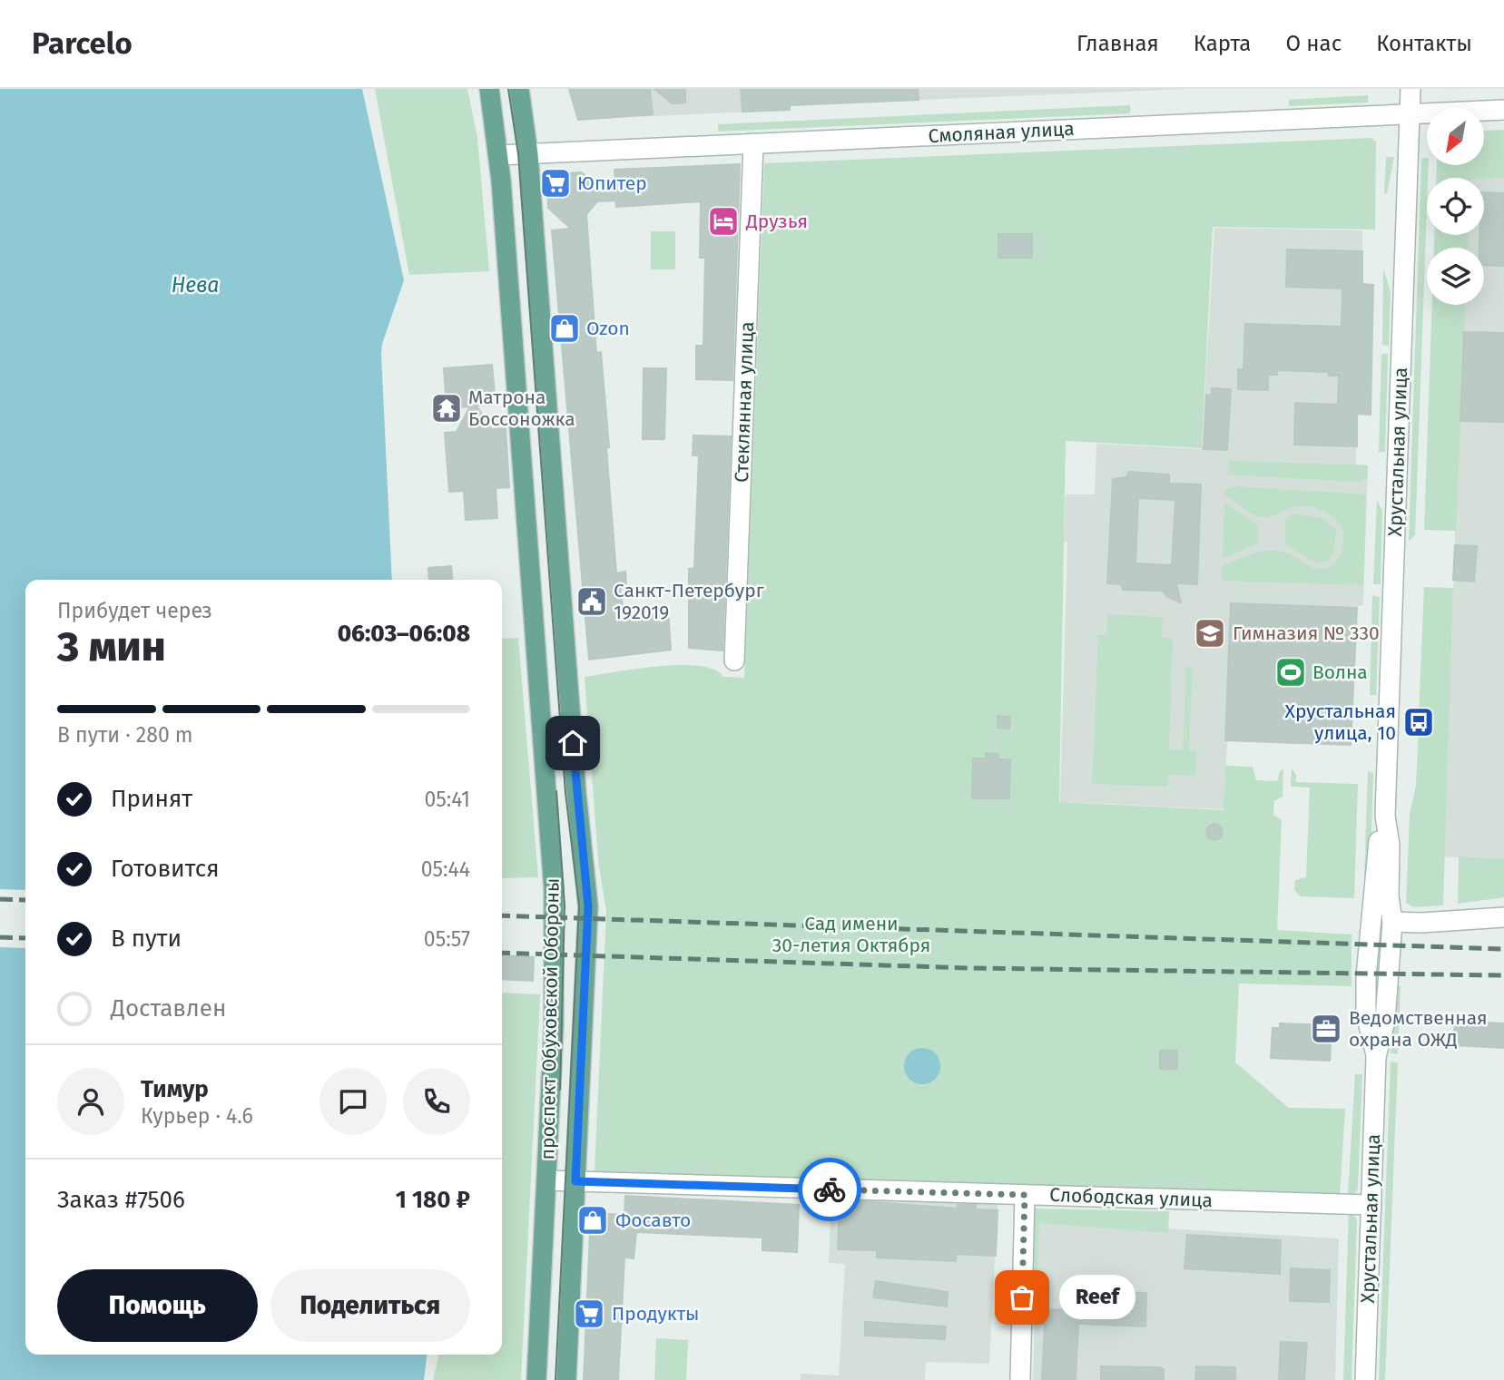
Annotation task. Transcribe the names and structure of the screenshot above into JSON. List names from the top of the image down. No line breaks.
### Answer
{"streets":{"main road":["проспект Обуховской Обороны"],"street":["Смоляная улица","Стеклянная улица","Хрустальная улица","Слободская улица"]},"crossings":[["Смоляная улица","Стеклянная улица"],["Смоляная улица","Хрустальная улица"],["Смоляная улица","проспект Обуховской Обороны"],["Хрустальная улица","Слободская улица"],["проспект Обуховской Обороны","Слободская улица"]],"water":["Нева"],"parks":["Сад имени 30-летия Октября"],"places":{"supermarket":["Юпитер","Продукты"],"hotel":["Друзья"],"shop":["Ozon","Фосавто"],"temple":["Матрона Боссоножка"],"public building":["Санкт-Петербург 192019"],"school or university":["Гимназия № 330"],"sports":["Волна"],"bus stop":["Хрустальная улица, 10"],"office":["Ведомственная охрана ОЖД"],"other":["Reef"]},"north":"bottom left","page":{"header":"Parcelo","nav":["Главная","Карта","О нас","Контакты"],"heading":["3 мин","Прибудет через","06:03–06:08"],"panel":["Тимур","Курьер · 4.6","Заказ #7506","1 180 ₽"],"bar":"В пути · 280 m","list":[["Принят","05:41"],["Готовится","05:44"],["В пути","05:57"],"Доставлен"],"buttons":["Помощь","Поделиться"],"bubble":"Reef"}}
